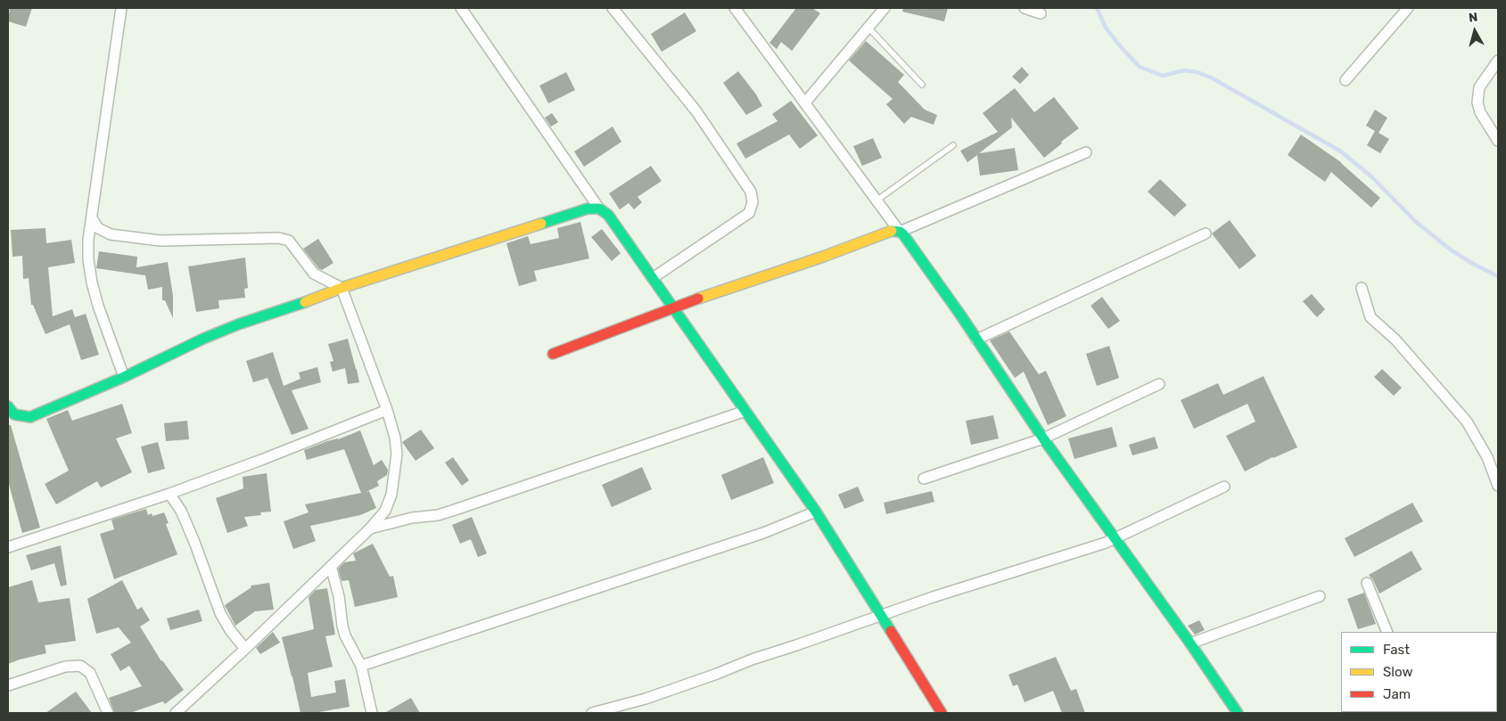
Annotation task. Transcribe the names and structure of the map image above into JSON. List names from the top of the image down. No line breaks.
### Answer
{"legend":["Fast","Slow","Jam"],"north":"top"}
